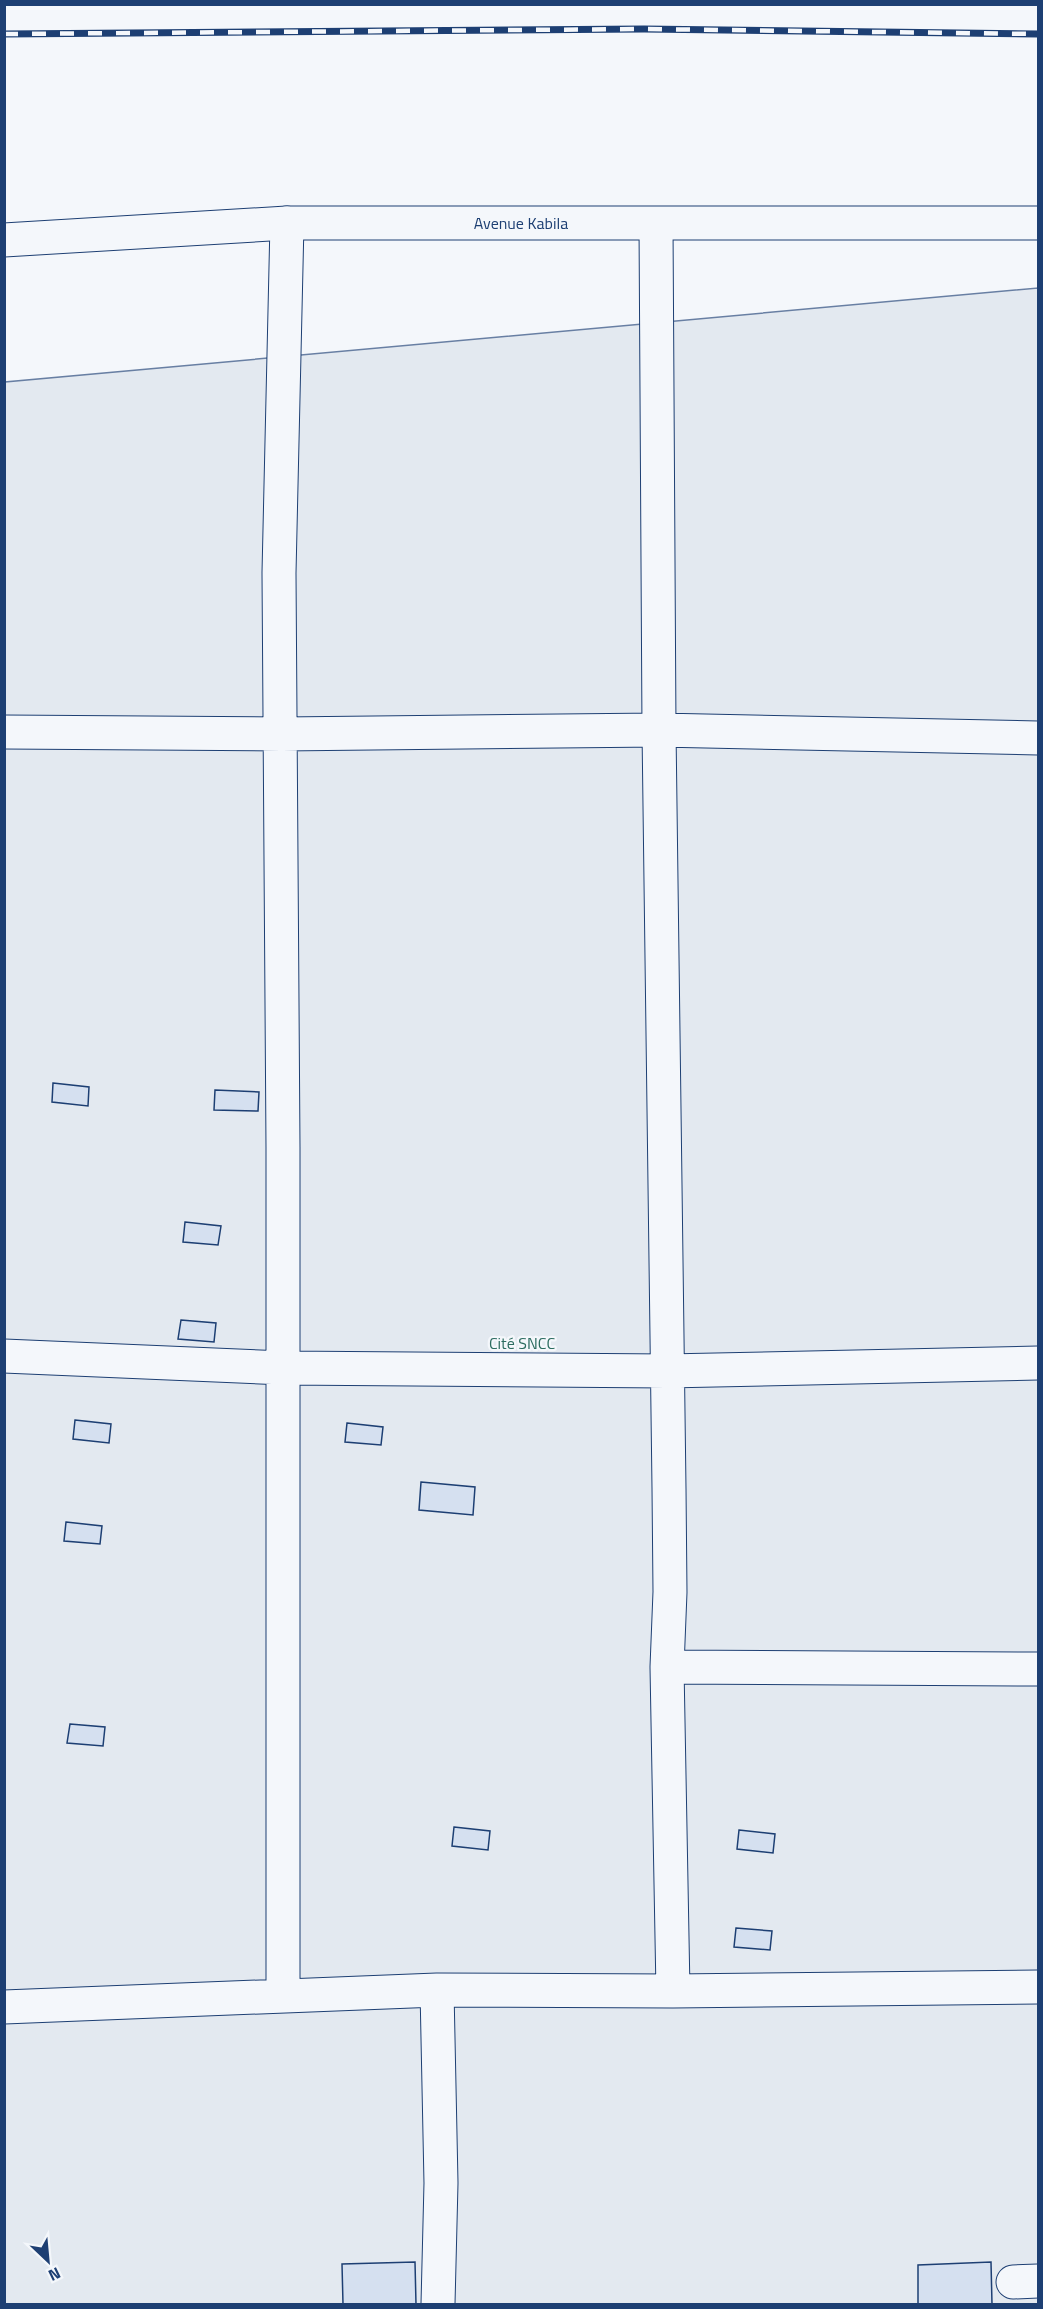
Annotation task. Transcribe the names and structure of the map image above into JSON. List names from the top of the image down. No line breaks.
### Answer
{"streets":{"main road":["Avenue Kabila"]},"parks":["Cité SNCC"],"north":"bottom right"}
